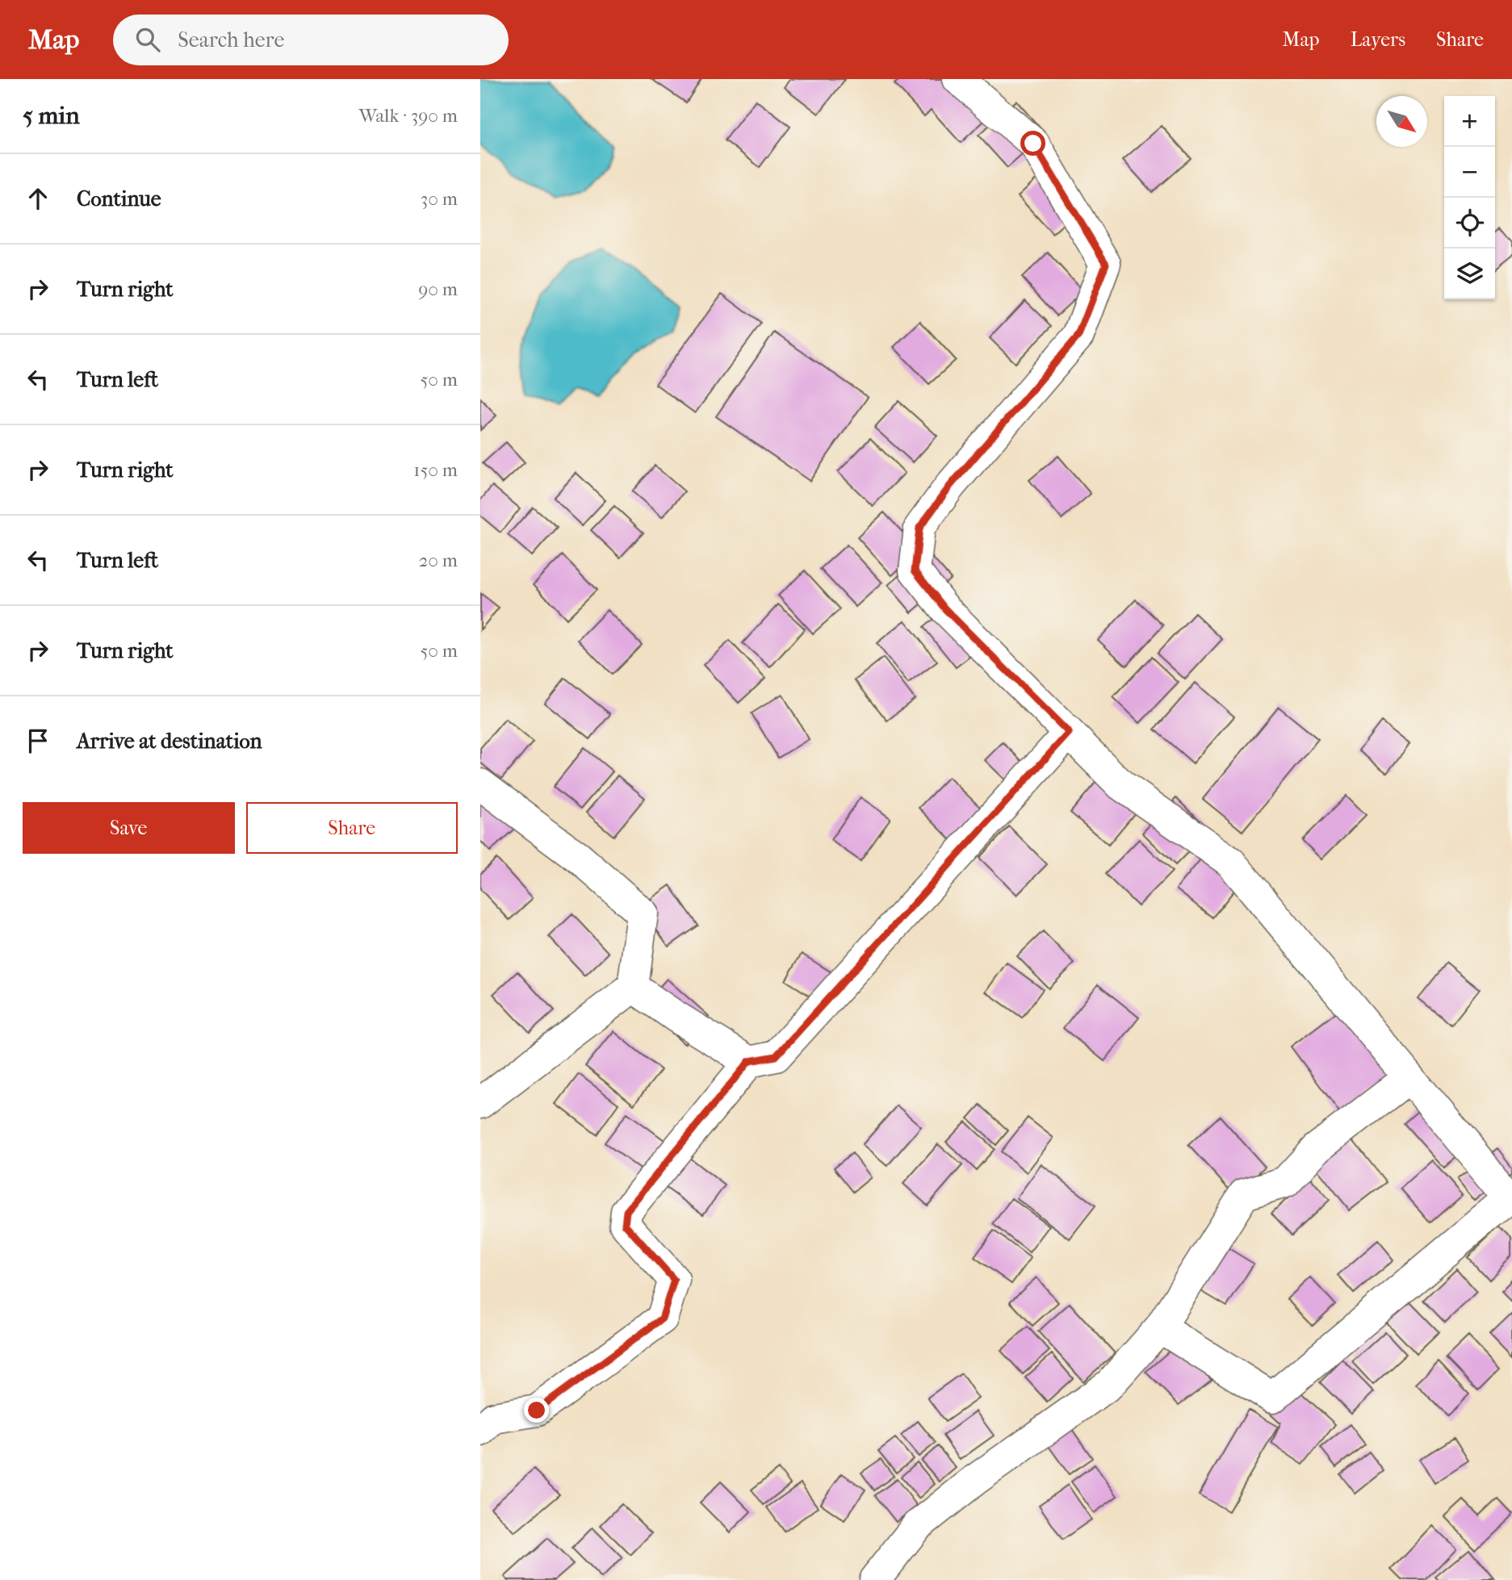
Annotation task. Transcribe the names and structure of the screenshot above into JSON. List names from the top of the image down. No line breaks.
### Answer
{"north":"bottom right","page":{"header":"Map","search":"Search here","nav":["Map","Layers","Share"],"heading":["5 min","Walk · 390 m"],"map_buttons":["+","−"],"list":[["Continue","30 m"],["Turn right","90 m"],["Turn left","50 m"],["Turn right","150 m"],["Turn left","20 m"],["Turn right","50 m"],"Arrive at destination"],"buttons":["Save","Share"]}}
